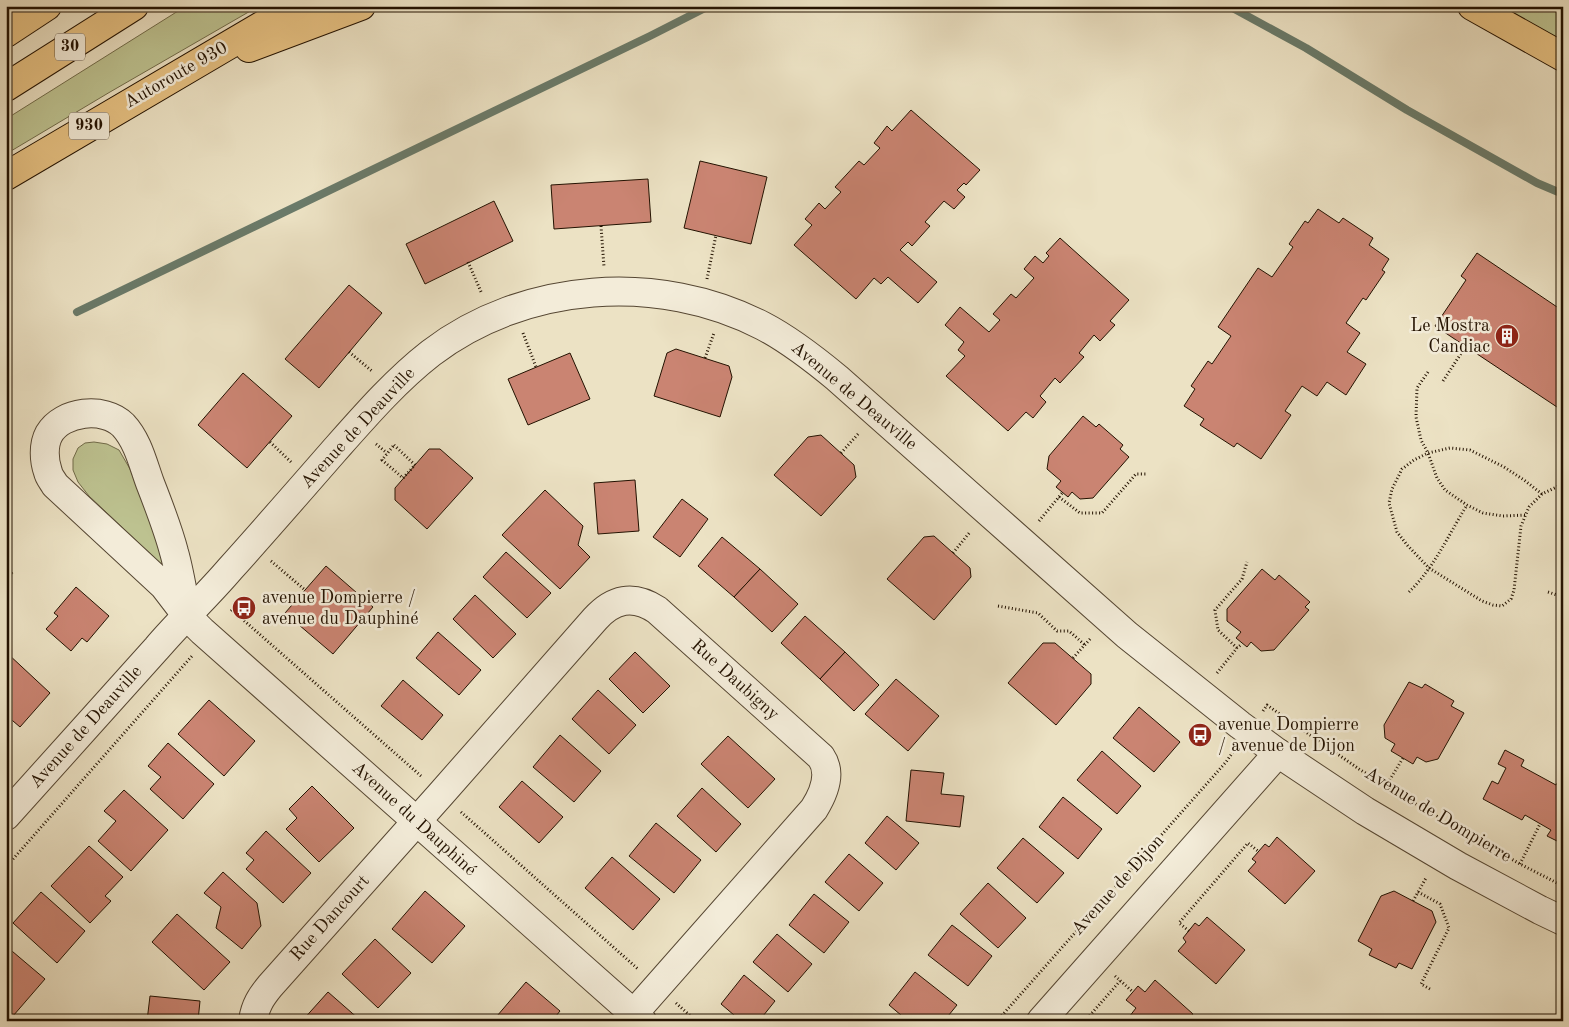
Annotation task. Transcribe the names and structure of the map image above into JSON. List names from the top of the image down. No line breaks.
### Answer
{"streets":{"highway":["30","Autoroute 930","930"],"street":["Avenue de Deauville","Rue Daubigny","Avenue de Dompierre","Avenue du Dauphiné","Avenue de Dijon","Rue Dancourt"]},"crossings":[["Avenue de Deauville","Avenue de Dompierre"],["Avenue de Deauville","Avenue du Dauphiné"],["Avenue de Deauville","Avenue de Dijon"],["Rue Daubigny","Avenue du Dauphiné"],["Rue Daubigny","Rue Dancourt"],["Avenue de Dompierre","Avenue de Dijon"],["Avenue du Dauphiné","Rue Dancourt"]],"places":{"building":["Le Mostra Candiac"],"bus stop":["avenue Dompierre / avenue du Dauphiné","avenue Dompierre / avenue de Dijon"]}}
